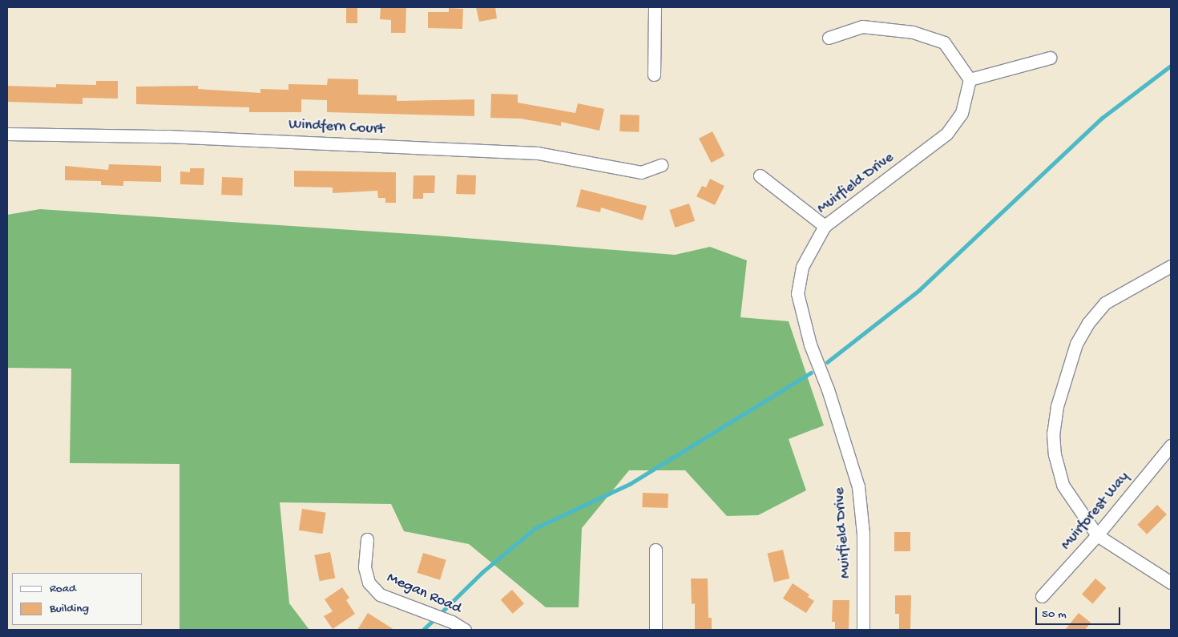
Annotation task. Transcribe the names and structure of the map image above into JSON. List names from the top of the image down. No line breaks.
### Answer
{"streets":{"street":["Windfern Court","Muirfield Drive","Muirforest Way","Megan Road"]},"legend":["Road","Building"],"scale_bar":"50 m"}
